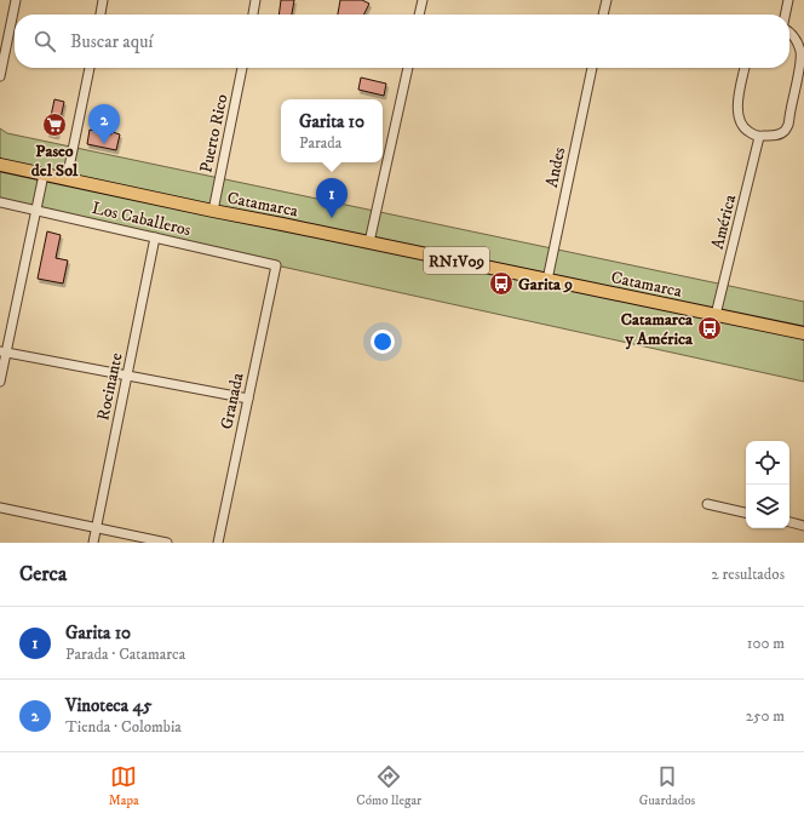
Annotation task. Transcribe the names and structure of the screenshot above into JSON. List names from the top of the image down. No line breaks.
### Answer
{"streets":{"main road":["Catamarca","RN1V09"],"street":["Puerto Rico","Andes","Los Caballeros","América","Rocinante","Granada"]},"crossings":[["Puerto Rico","Catamarca"],["Andes","Catamarca"],["Catamarca","América"],["Los Caballeros","Rocinante"],["Los Caballeros","Granada"]],"places":{"supermarket":["Paseo del Sol"],"bus stop":["Garita 9","Catamarca y América"]},"page":{"search":"Buscar aquí","popup":["Garita 10","Parada"],"pins":["2","1"],"heading":["Cerca","2 resultados"],"list":[{"mark":"1","name":"Garita 10","note":"Parada · Catamarca","value":"100 m"},{"mark":"2","name":"Vinoteca 45","note":"Tienda · Colombia","value":"250 m"}],"nav":["Mapa","Cómo llegar","Guardados"]}}
